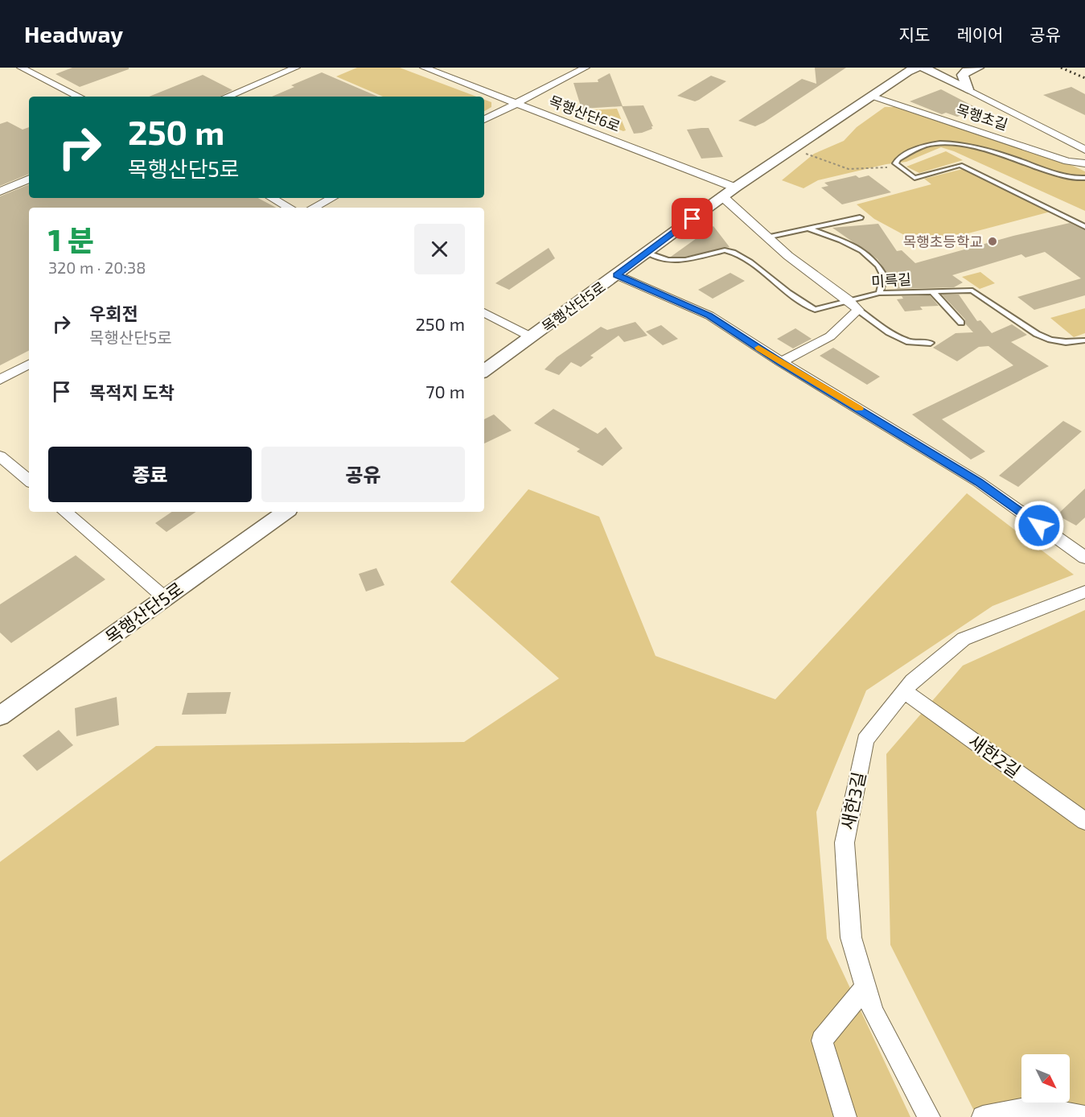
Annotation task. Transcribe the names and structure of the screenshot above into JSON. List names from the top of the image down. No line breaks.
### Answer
{"streets":{"street":["목행산단6로","목행초길","미륵길","목행산단5로","새한2길","새한3길"]},"crossings":[["목행산단6로","목행산단5로"],["목행초길","목행산단5로"],["미륵길","목행산단5로"],["새한2길","새한3길"]],"places":["목행초등학교"],"north":"bottom right","page":{"header":"Headway","nav":["지도","레이어","공유"],"turn":["250 m","목행산단5로"],"heading":["1 분","320 m · 20:38"],"list":[{"name":"우회전","note":"목행산단5로","value":"250 m"},{"name":"목적지 도착","value":"70 m"}],"buttons":["종료","공유"]}}
